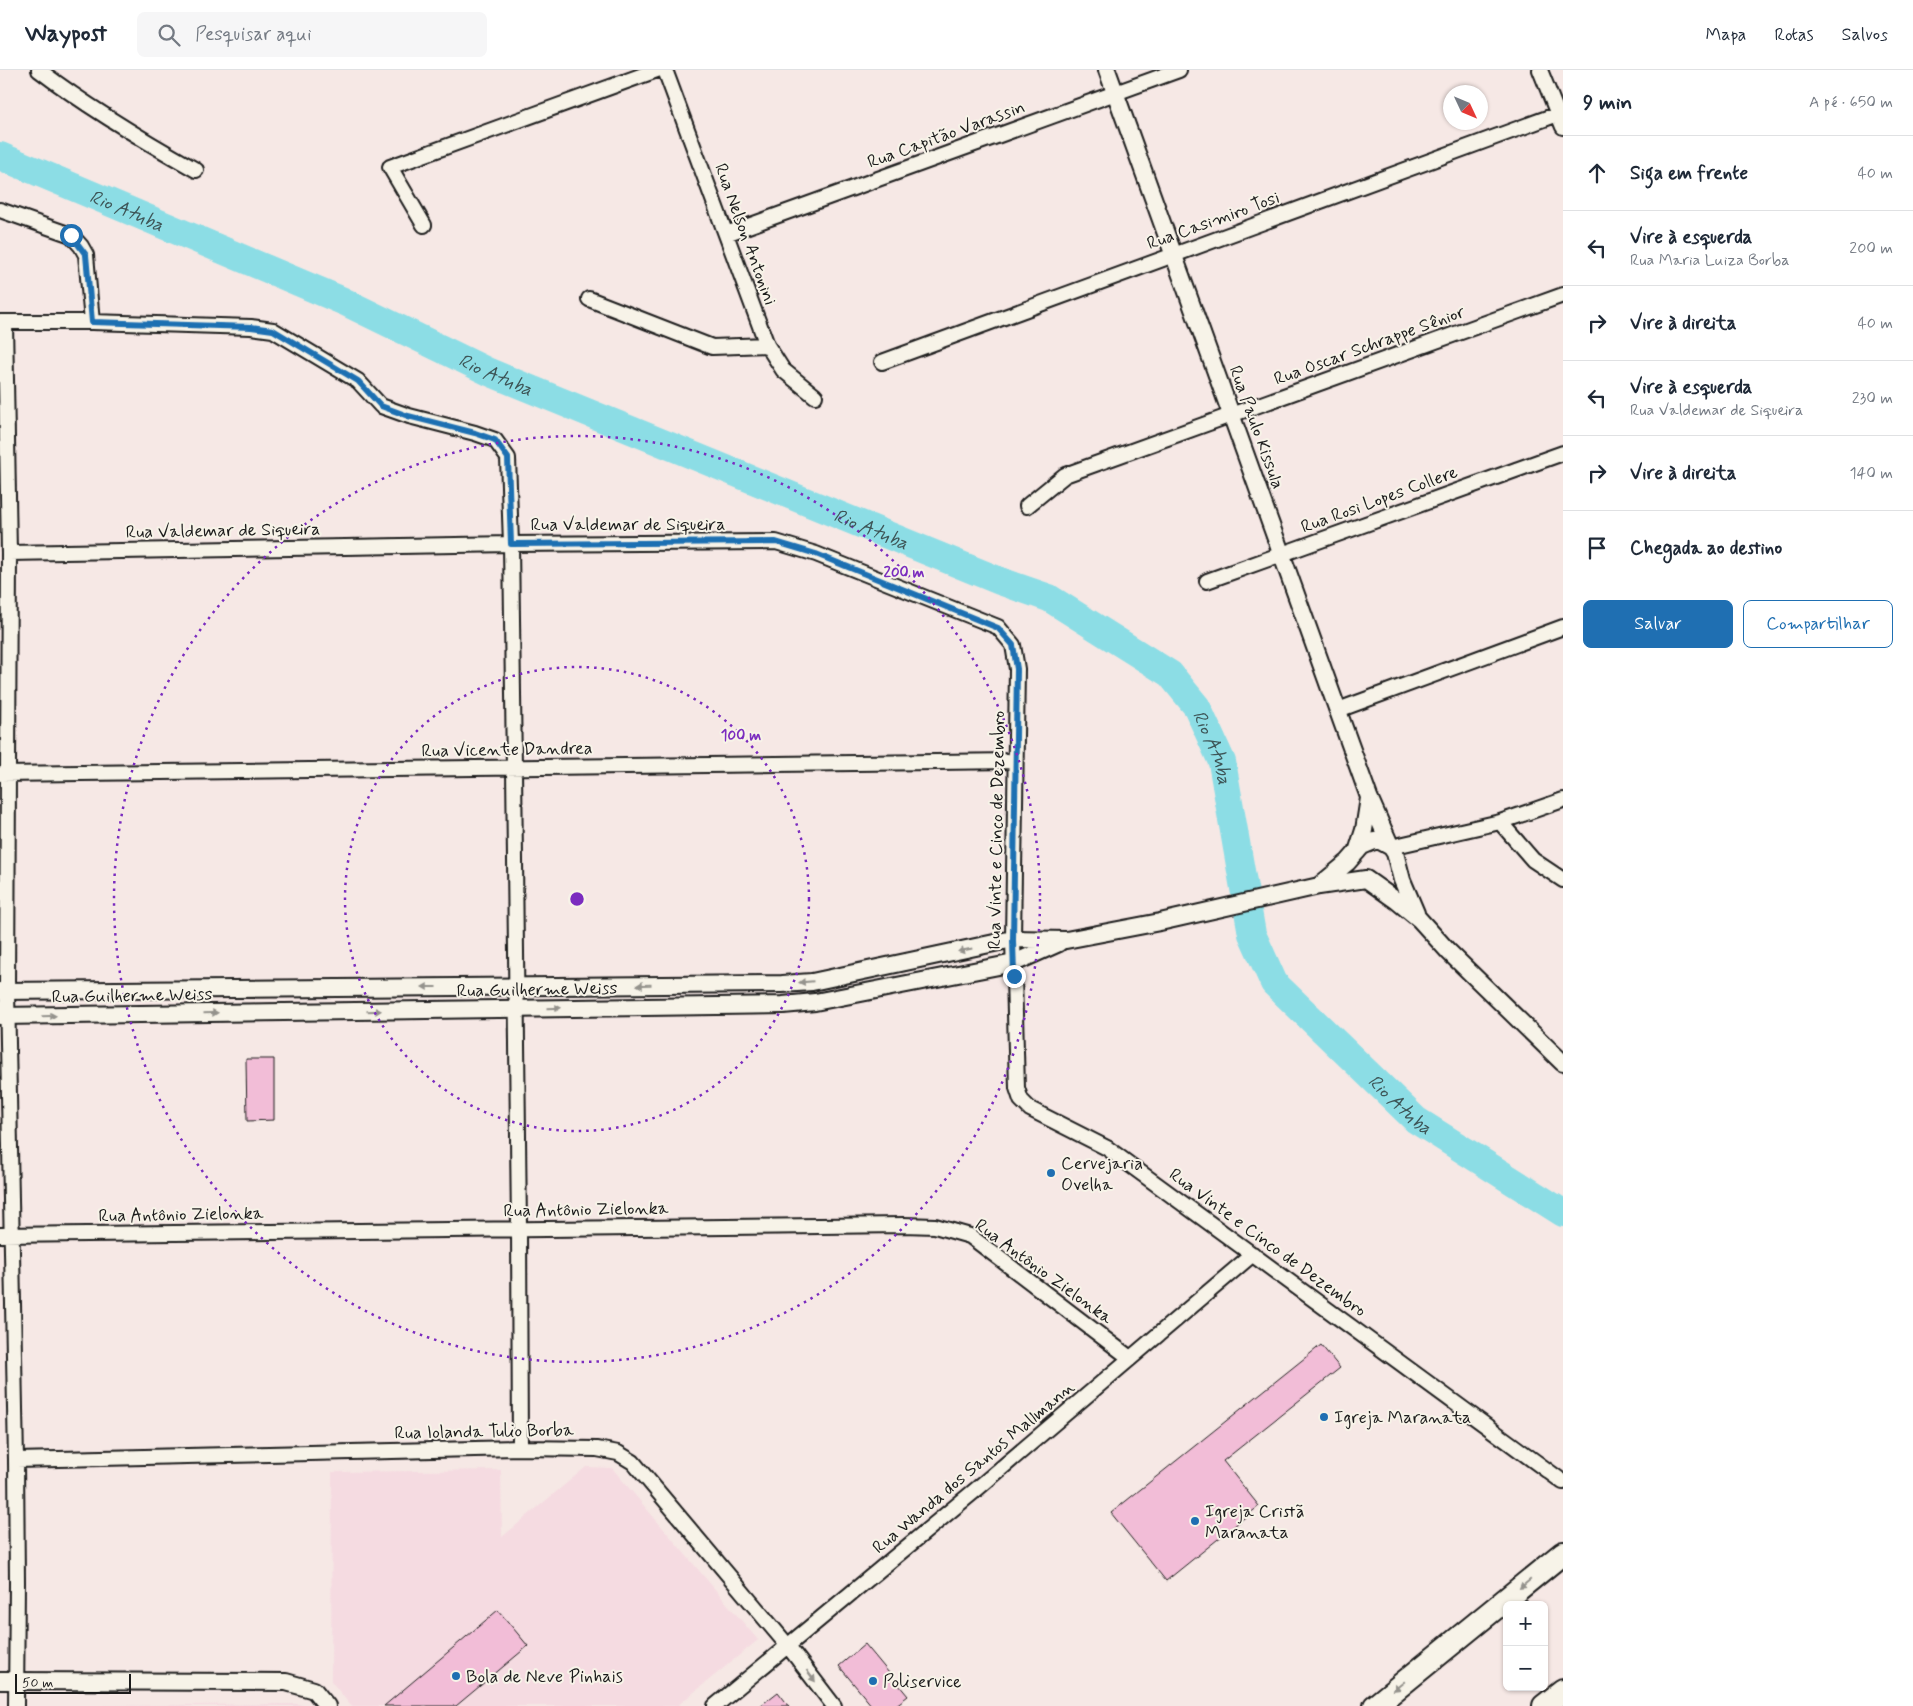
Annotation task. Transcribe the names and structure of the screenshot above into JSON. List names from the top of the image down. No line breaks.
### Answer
{"streets":{"street":["Rua Capitão Varassin","Rua Casimiro Tosi","Rua Nelson Antonini","Rua Oscar Schrappe Sênior","Rua Paulo Kissula","Rua Rosi Lopes Collere","Rua Valdemar de Siqueira","Rua Vicente Dandrea","Rua Vinte e Cinco de Dezembro","Rua Guilherme Weiss","Rua Antônio Zielonka","Rua Iolanda Tulio Borba","Rua Wanda dos Santos Mallmann"]},"crossings":[["Rua Capitão Varassin","Rua Nelson Antonini"],["Rua Capitão Varassin","Rua Paulo Kissula"],["Rua Casimiro Tosi","Rua Paulo Kissula"],["Rua Oscar Schrappe Sênior","Rua Paulo Kissula"],["Rua Paulo Kissula","Rua Rosi Lopes Collere"],["Rua Paulo Kissula","Rua Guilherme Weiss"],["Rua Valdemar de Siqueira","Rua Vinte e Cinco de Dezembro"],["Rua Vicente Dandrea","Rua Vinte e Cinco de Dezembro"],["Rua Vinte e Cinco de Dezembro","Rua Guilherme Weiss"],["Rua Vinte e Cinco de Dezembro","Rua Wanda dos Santos Mallmann"],["Rua Antônio Zielonka","Rua Wanda dos Santos Mallmann"],["Rua Iolanda Tulio Borba","Rua Wanda dos Santos Mallmann"]],"water":["Rio Atuba"],"places":["Cervejaria Ovelha","Igreja Maranata","Igreja Cristã Maranata","Bola de Neve Pinhais","Poliservice"],"scale_bar":"50 m","north":"bottom right","page":{"header":"Waypost","search":"Pesquisar aqui","nav":["Mapa","Rotas","Salvos"],"heading":["9 min","A pé · 650 m"],"list":[["Siga em frente","40 m"],["Vire à esquerda","Rua Maria Luiza Borba","200 m"],["Vire à direita","40 m"],["Vire à esquerda","Rua Valdemar de Siqueira","230 m"],["Vire à direita","140 m"],"Chegada ao destino"],"buttons":["Salvar","Compartilhar"],"map_buttons":["+","−"],"scale":"50 m"},"rings":["200 m","100 m"]}
